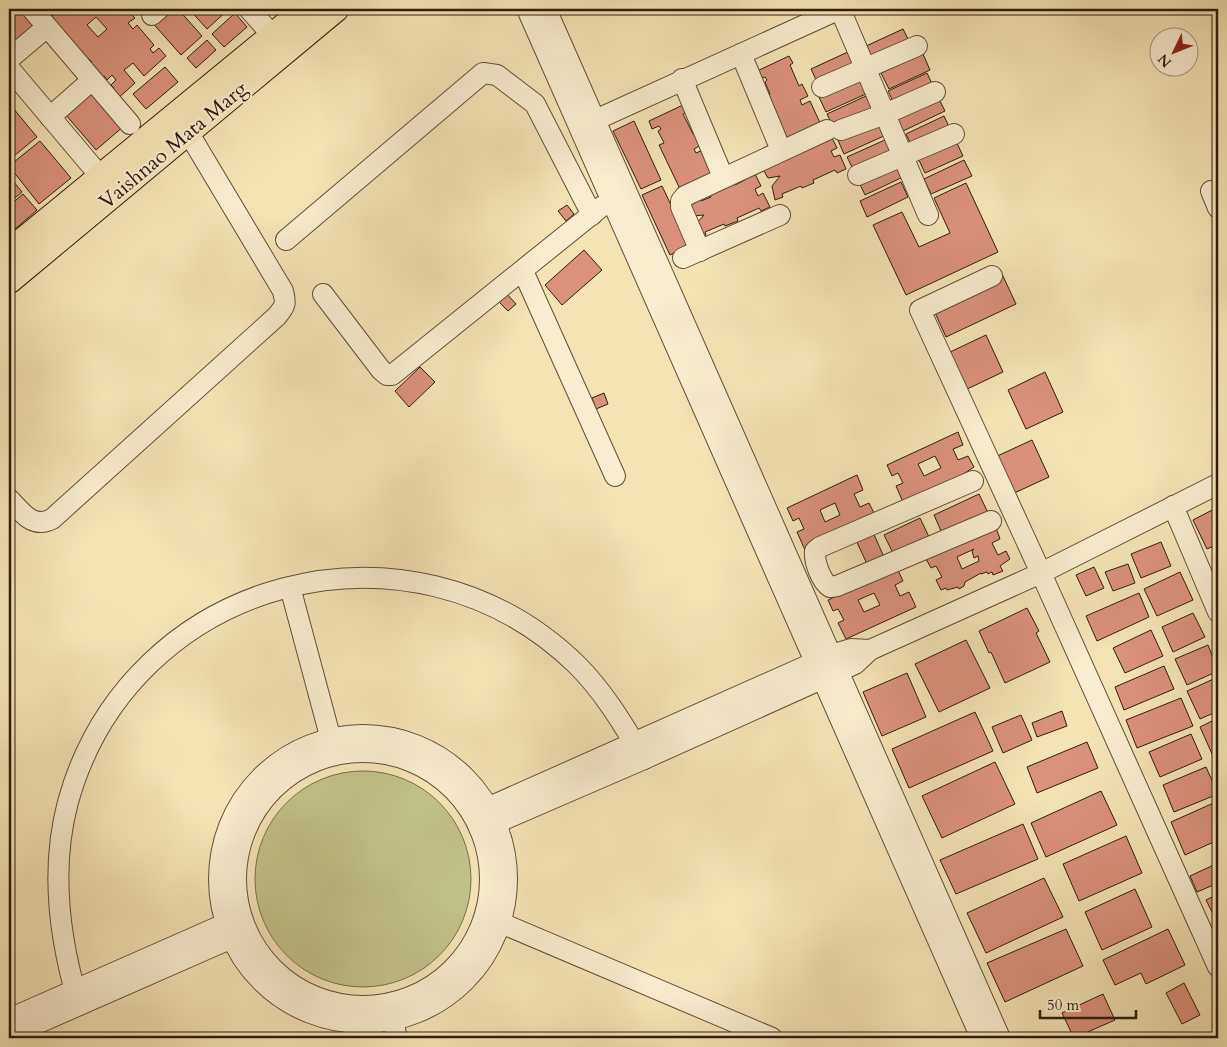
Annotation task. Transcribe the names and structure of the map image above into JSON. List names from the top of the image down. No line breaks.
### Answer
{"streets":{"main road":["Vaishnao Mata Marg"]},"scale_bar":"50 m","north":"bottom left"}
